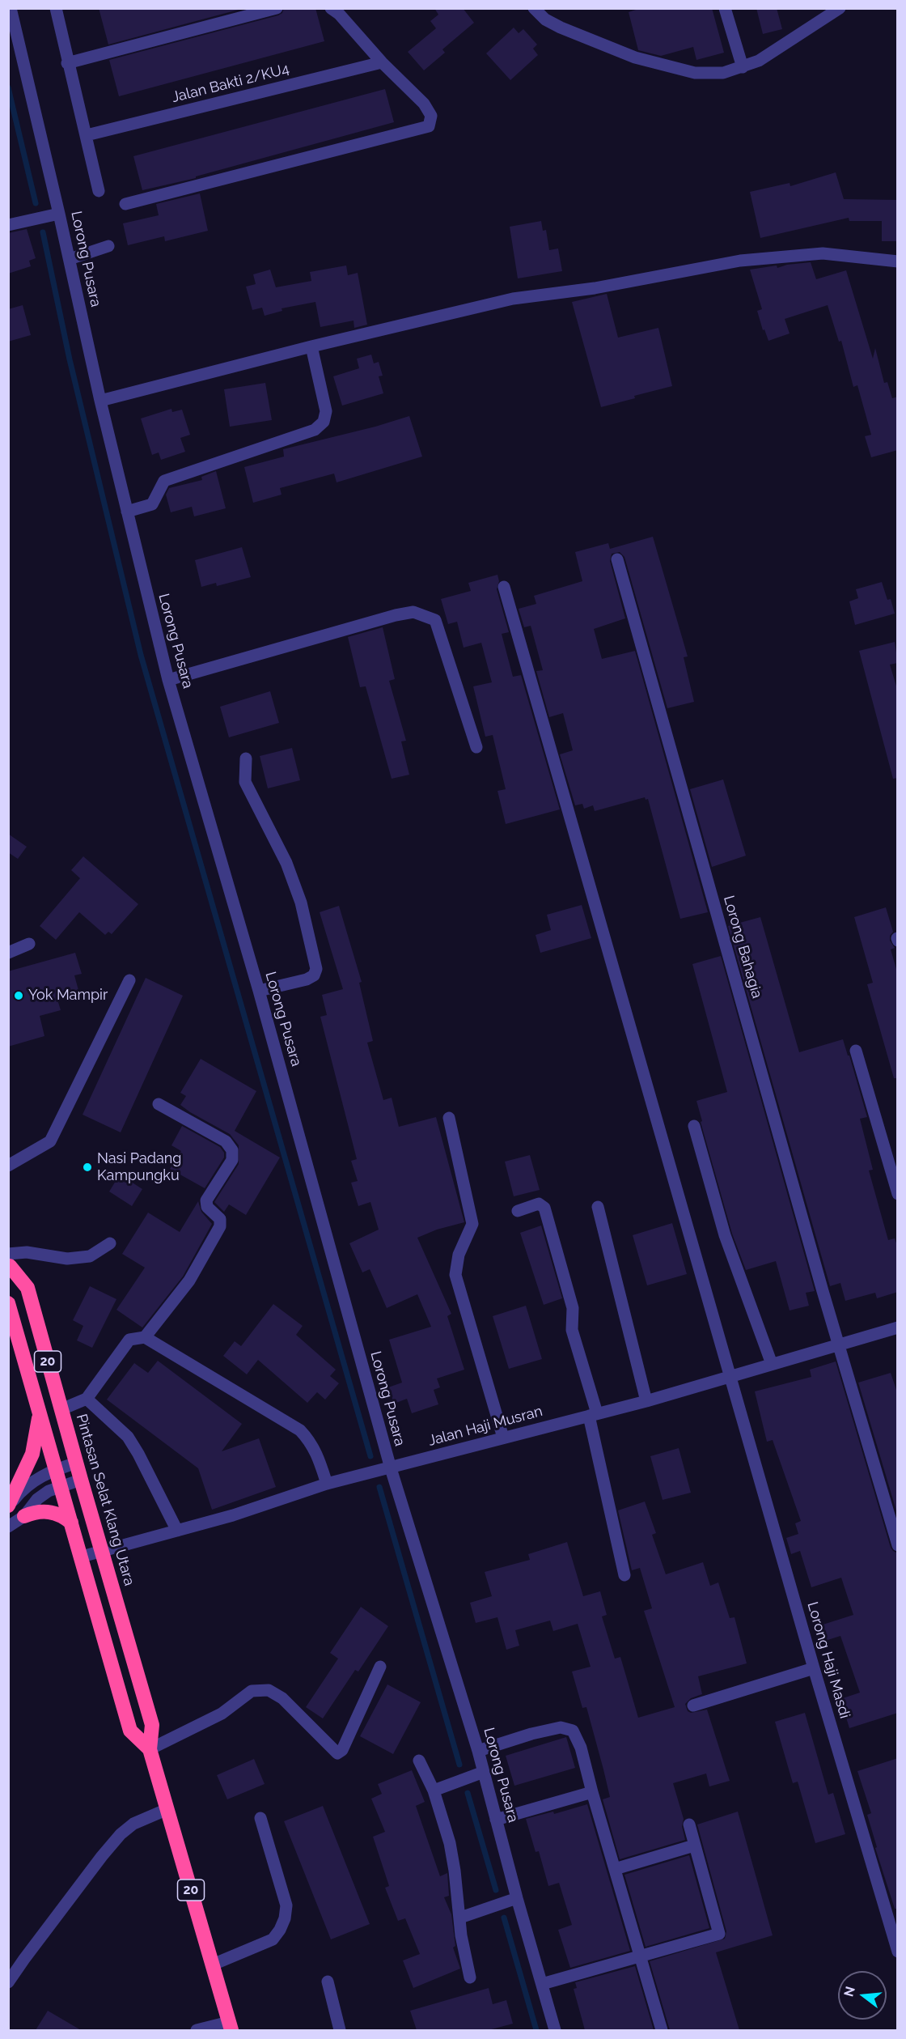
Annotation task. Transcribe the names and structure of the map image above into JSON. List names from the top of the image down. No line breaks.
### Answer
{"streets":{"highway":["20","Pintasan Selat Klang Utara"],"street":["Jalan Bakti 2/KU4","Lorong Pusara","Lorong Bahagia","Jalan Haji Musran","Lorong Haji Masdi"]},"crossings":[["Lorong Pusara","Jalan Haji Musran"],["Lorong Bahagia","Jalan Haji Musran"],["20","Jalan Haji Musran"],["20","Pintasan Selat Klang Utara"],["Jalan Haji Musran","Pintasan Selat Klang Utara"],["Jalan Haji Musran","Lorong Haji Masdi"]],"places":["Yok Mampir","Nasi Padang Kampungku"],"north":"left"}
